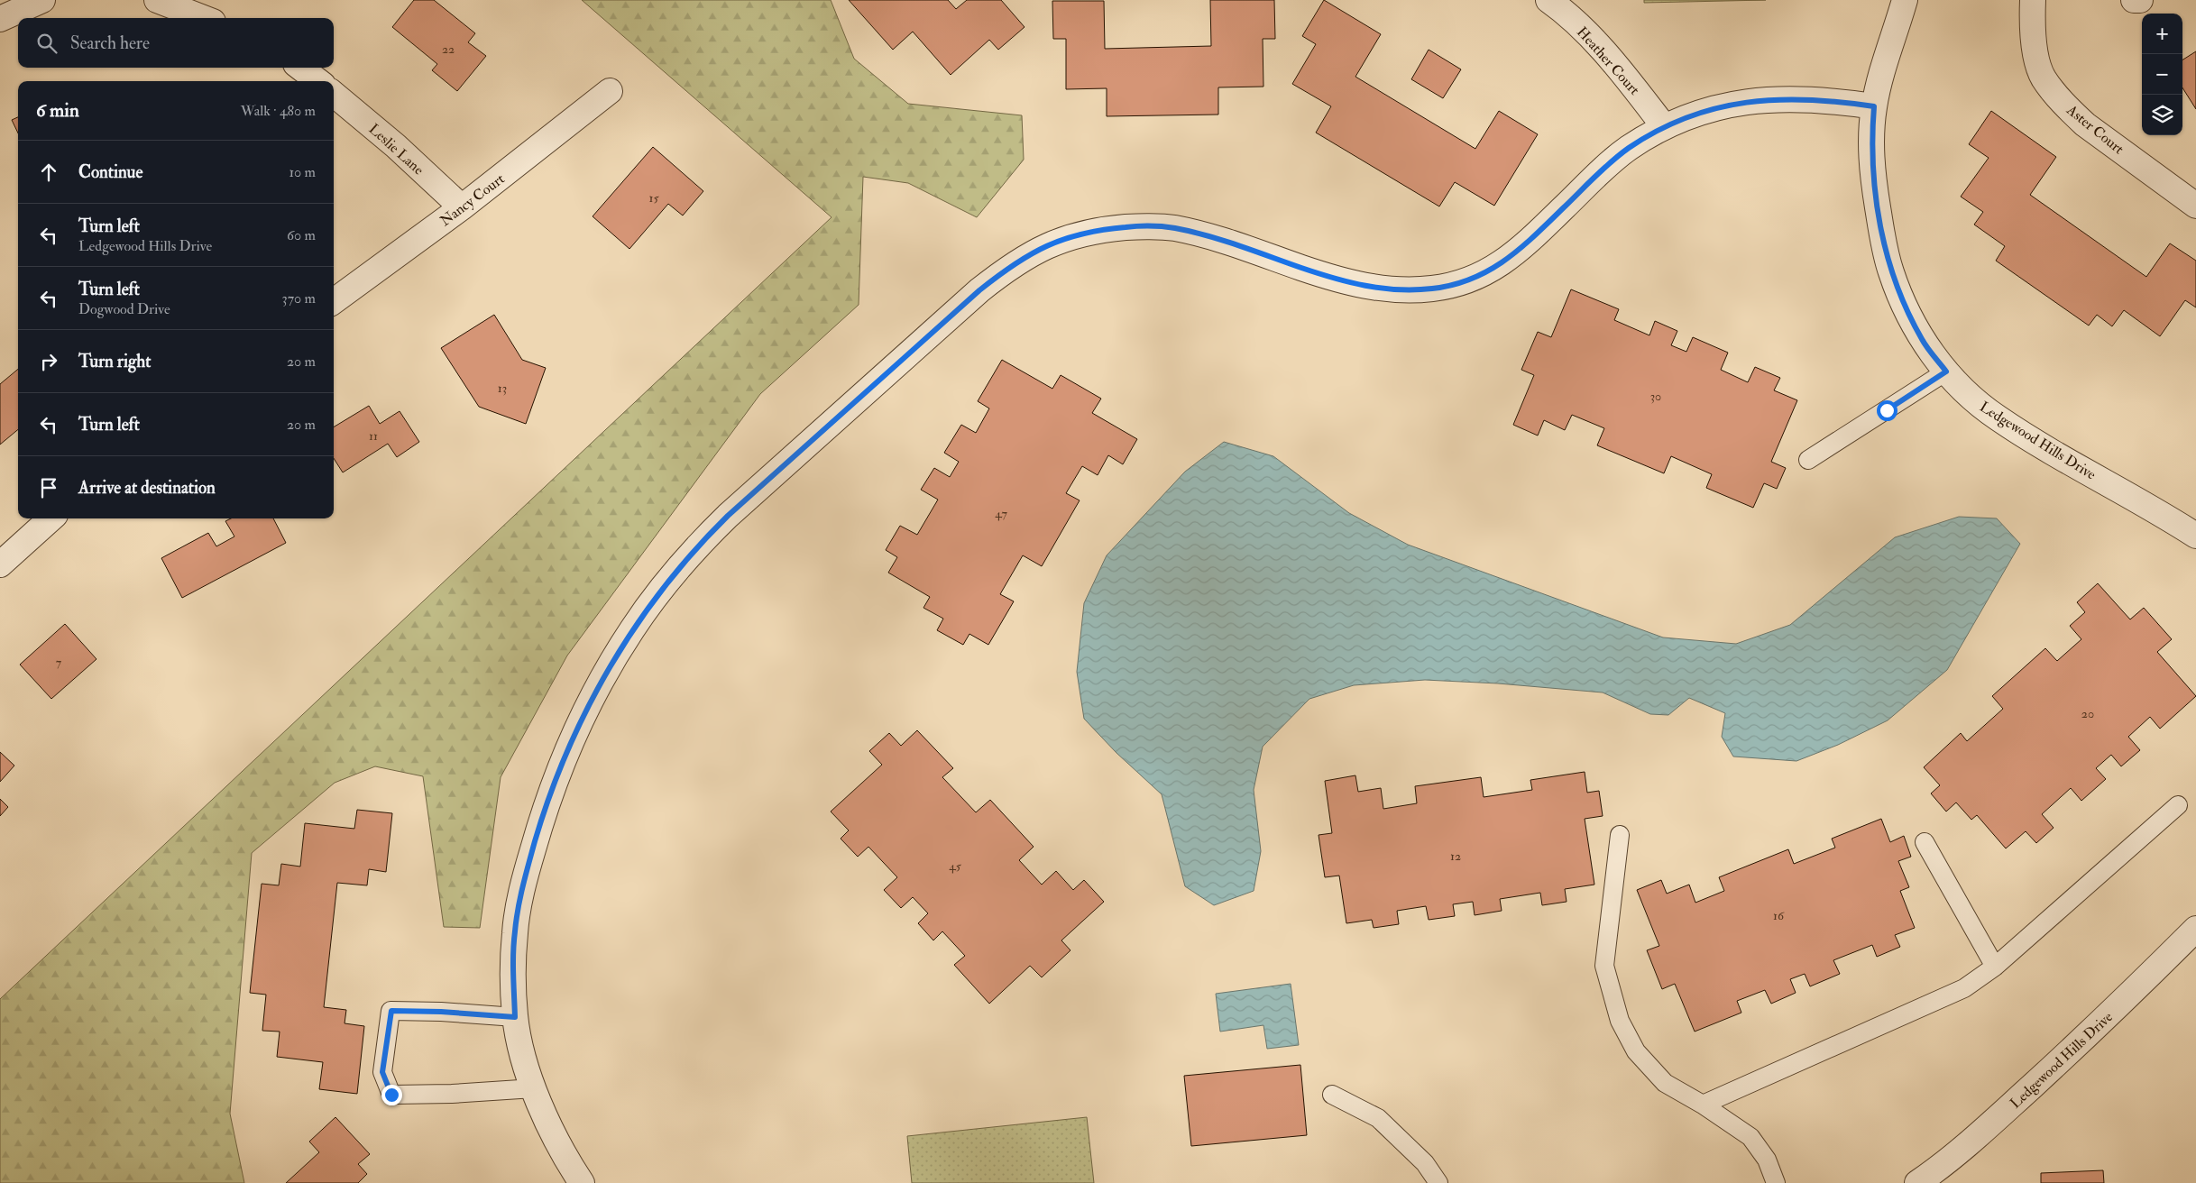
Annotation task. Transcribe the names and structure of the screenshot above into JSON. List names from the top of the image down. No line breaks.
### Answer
{"streets":{"street":["Heather Court","Aster Court","Leslie Lane","Nancy Court","Ledgewood Hills Drive"]},"crossings":[["Leslie Lane","Nancy Court"]],"house_numbers":["22","15","13","30","11","47","7","20","12","45","16"],"page":{"map_buttons":["+","−"],"search":"Search here","heading":["6 min","Walk · 480 m"],"list":[["Continue","10 m"],["Turn left","Ledgewood Hills Drive","60 m"],["Turn left","Dogwood Drive","370 m"],["Turn right","20 m"],["Turn left","20 m"],"Arrive at destination"]}}
